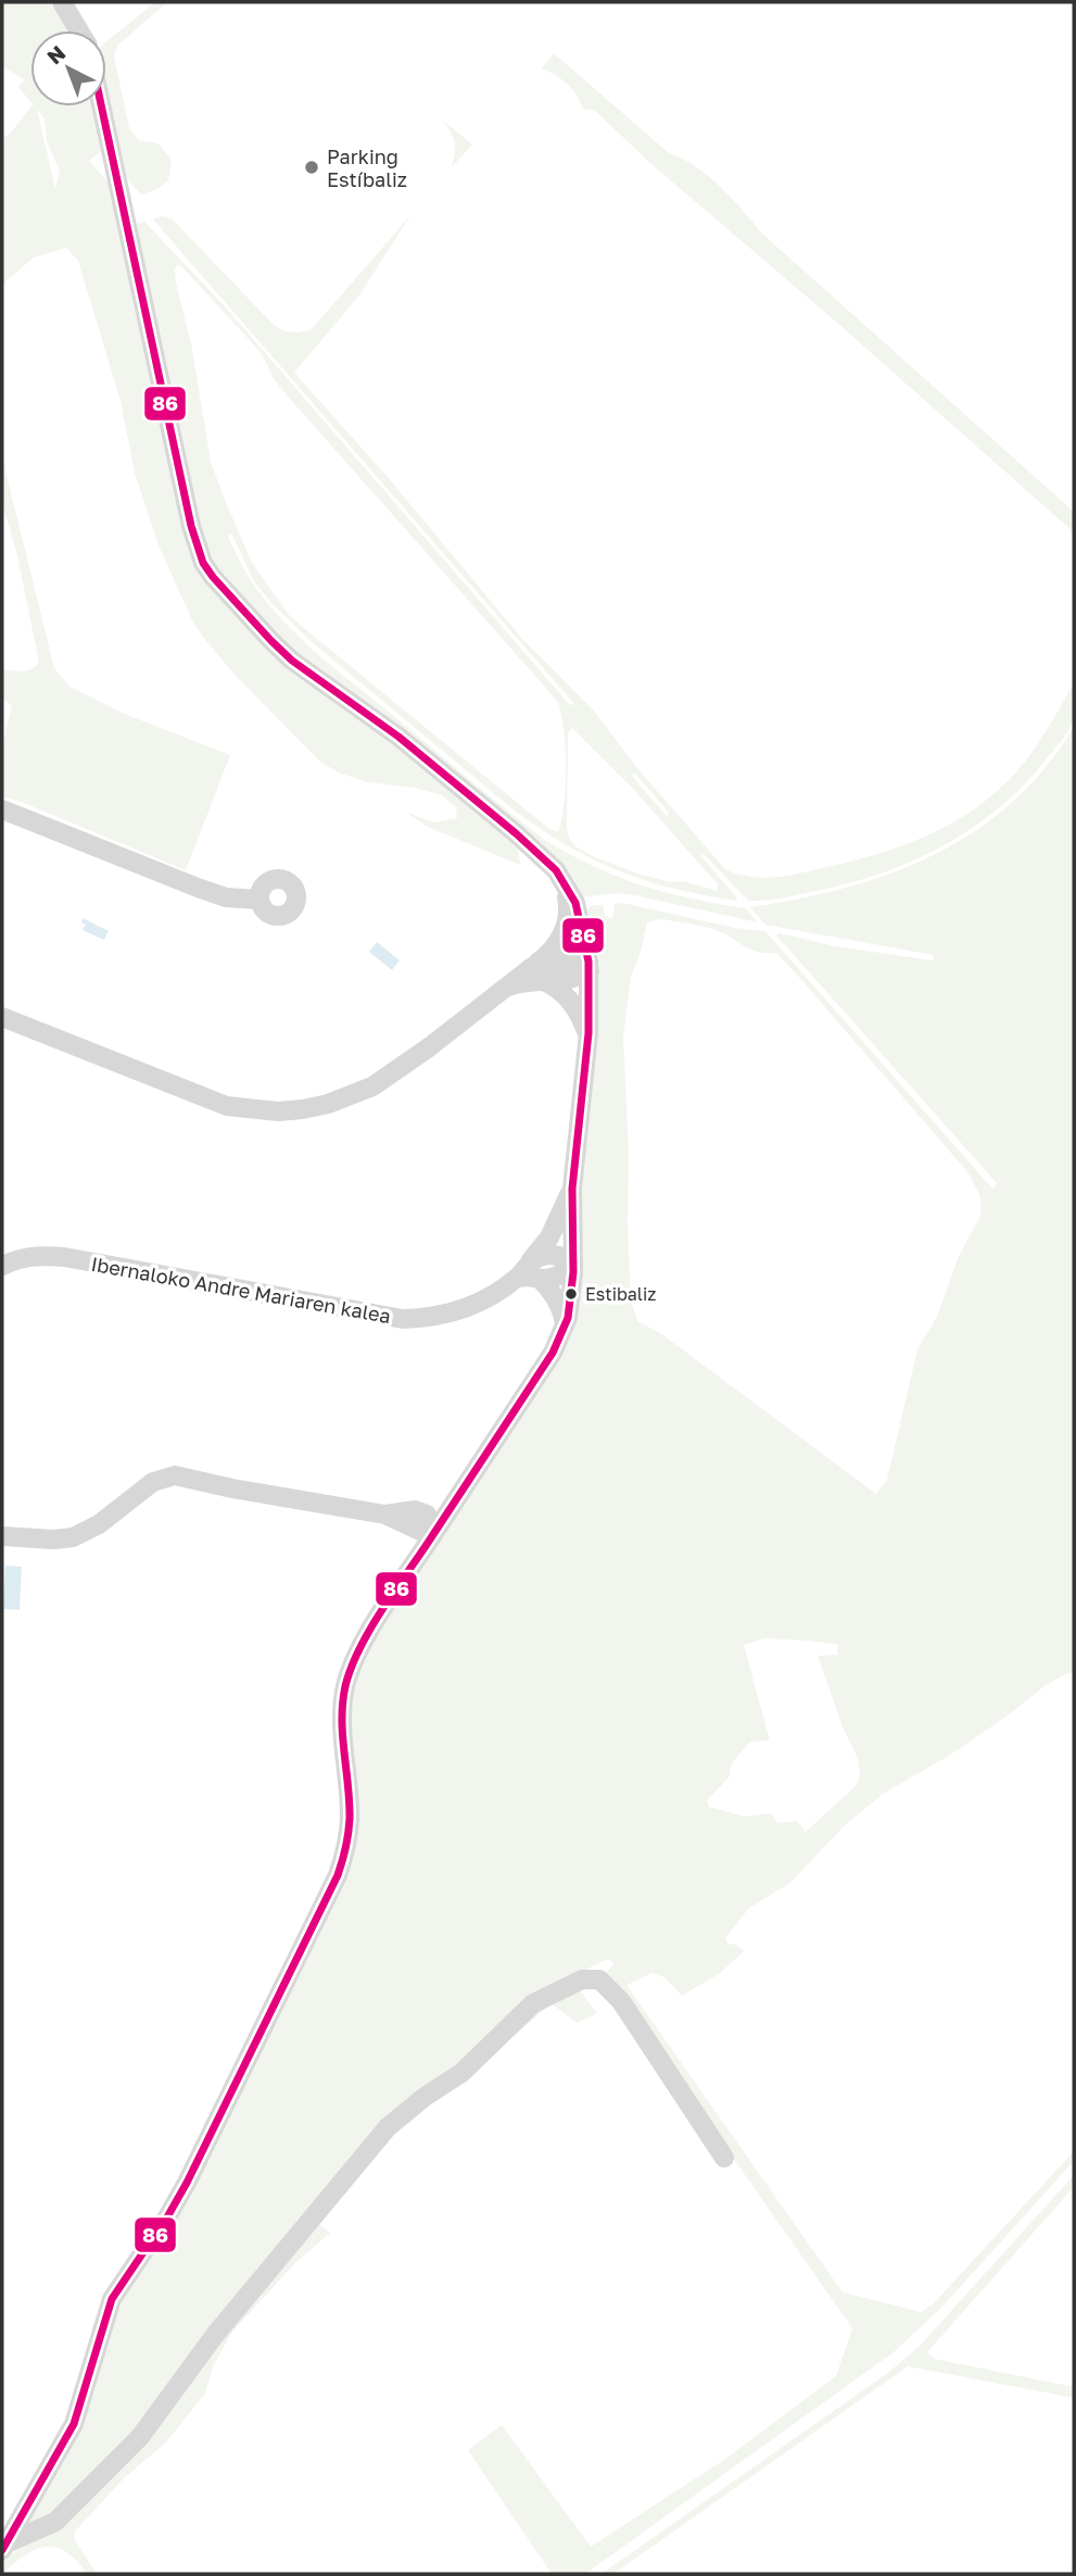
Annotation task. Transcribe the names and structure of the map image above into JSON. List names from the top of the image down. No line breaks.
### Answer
{"streets":{"street":["Ibernaloko Andre Mariaren kalea"]},"places":["Parking Estíbaliz","Estibaliz"],"lines":["transit line 86"],"north":"top left"}
